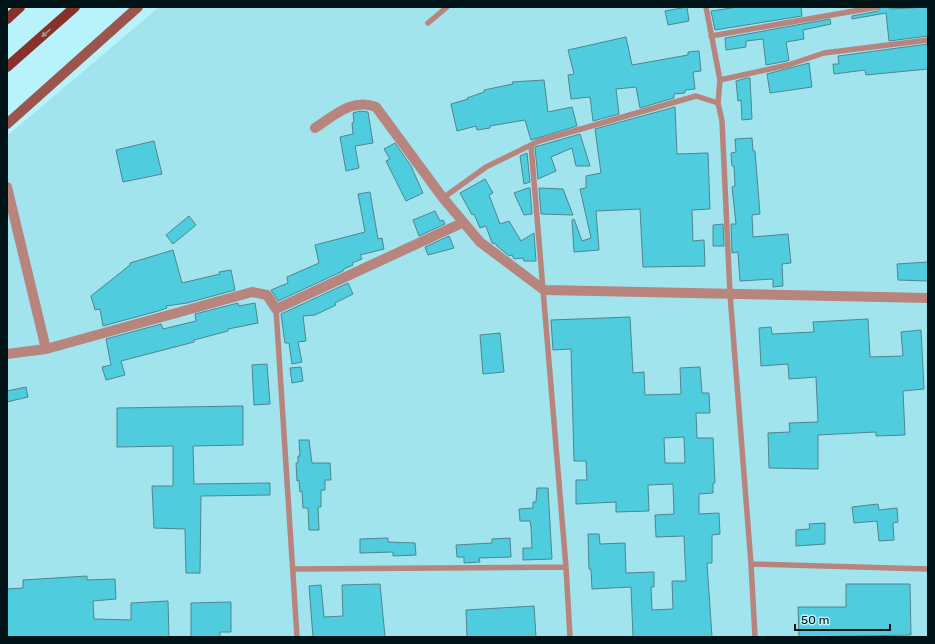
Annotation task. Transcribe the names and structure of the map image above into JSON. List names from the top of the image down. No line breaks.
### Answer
{"scale_bar":"50 m"}
